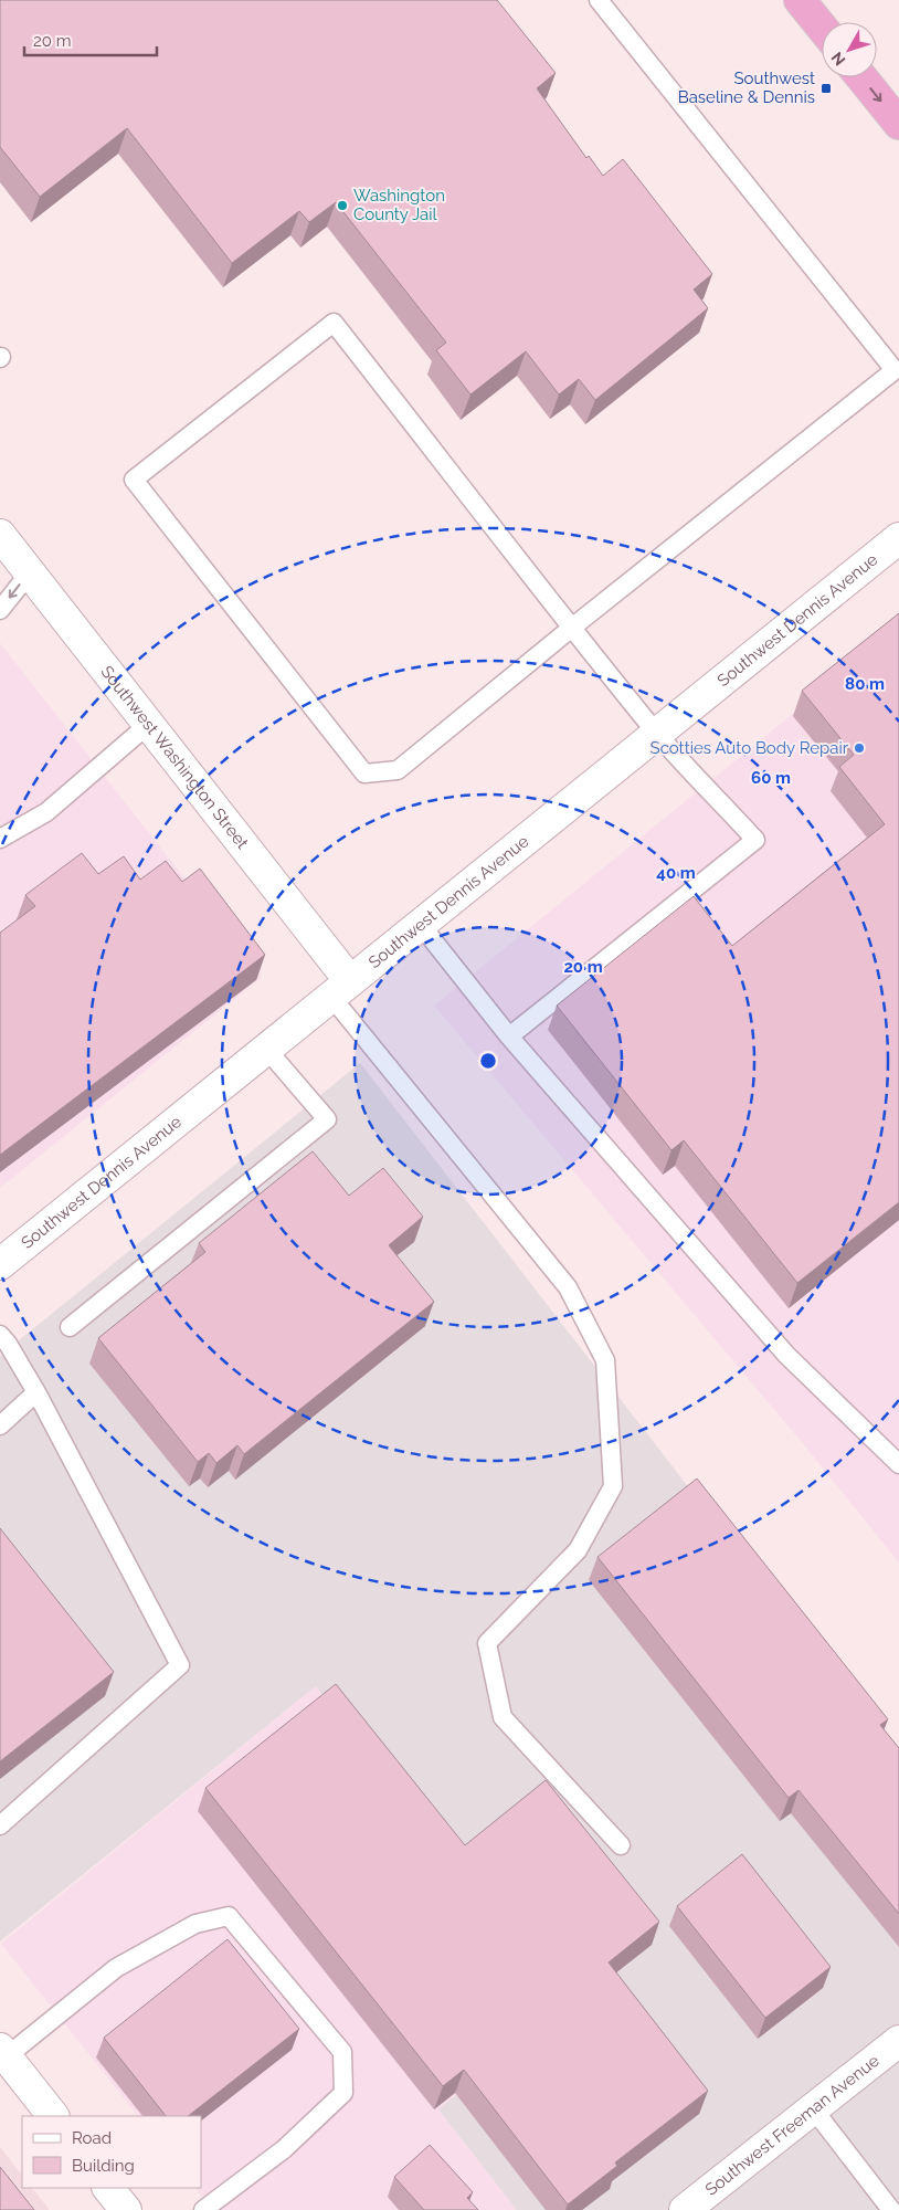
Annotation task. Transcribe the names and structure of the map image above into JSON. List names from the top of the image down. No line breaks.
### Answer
{"streets":{"street":["Southwest Dennis Avenue","Southwest Washington Street","Southwest Freeman Avenue"]},"crossings":[["Southwest Dennis Avenue","Southwest Washington Street"]],"places":{"transit":["Southwest Baseline & Dennis"],"other":["Washington County Jail","Scotties Auto Body Repair"]},"legend":["Road","Building"],"scale_bar":"20 m","north":"bottom left","rings":["80 m","60 m","40 m","20 m"]}
